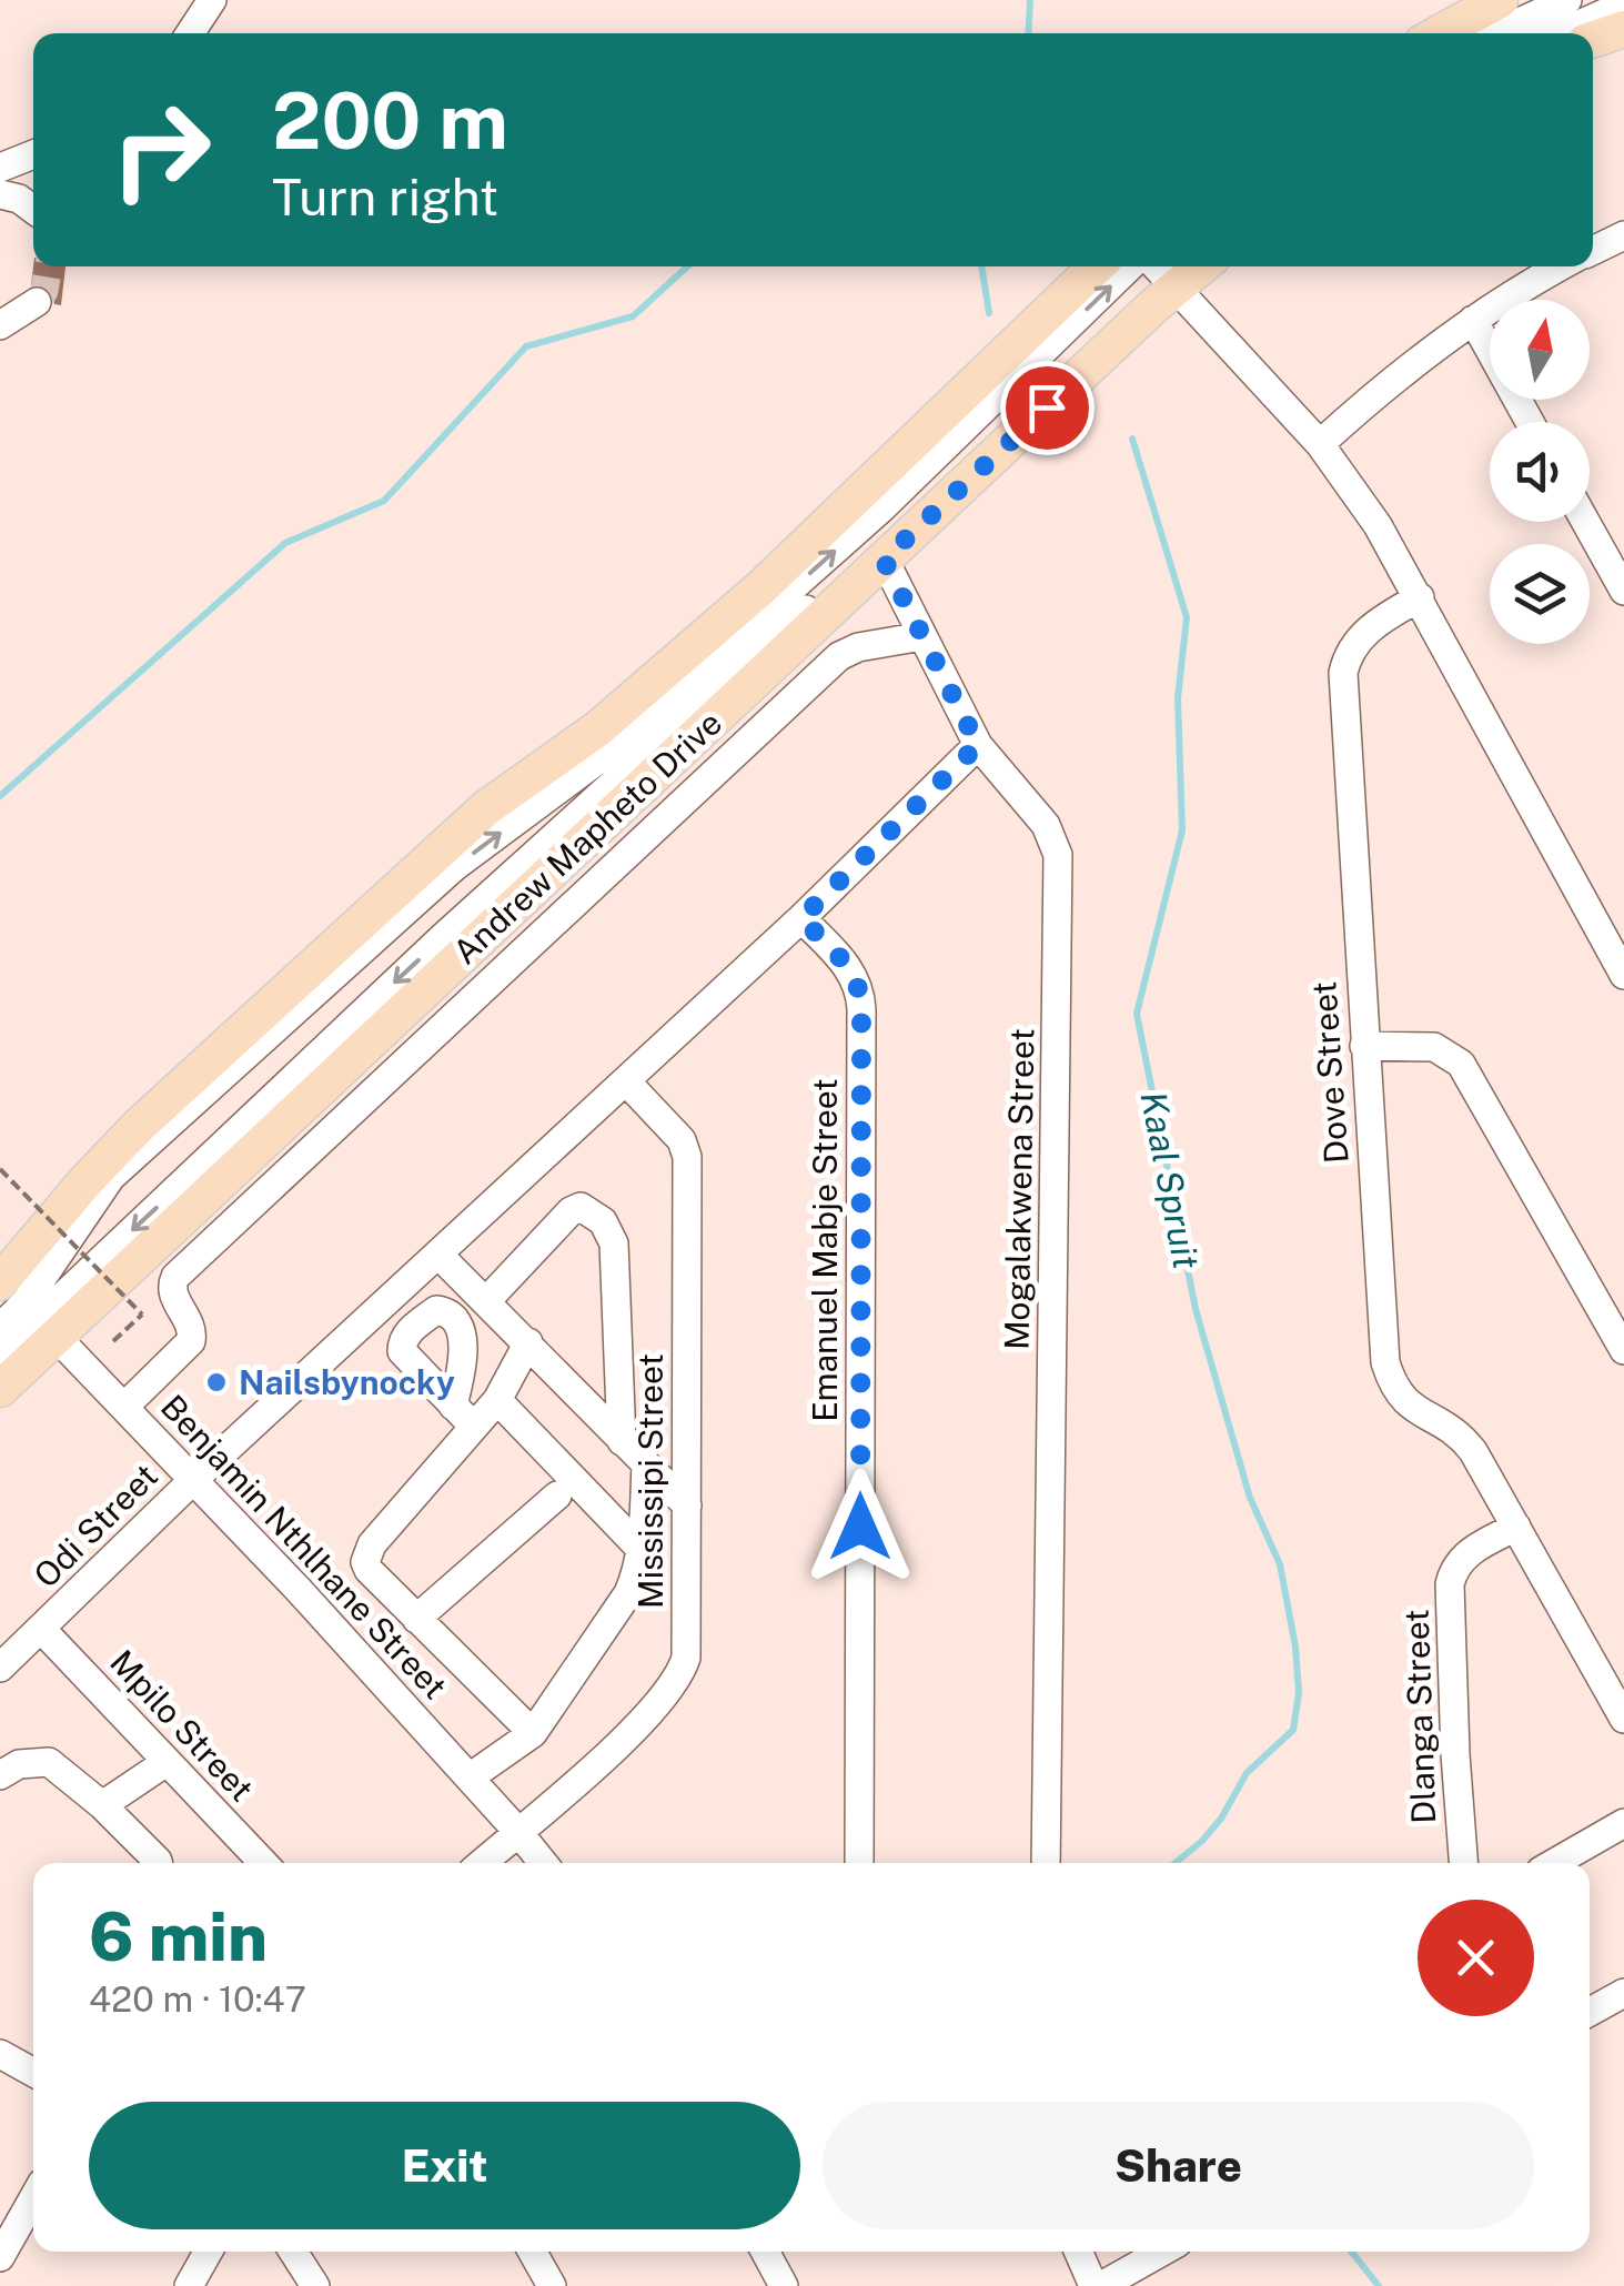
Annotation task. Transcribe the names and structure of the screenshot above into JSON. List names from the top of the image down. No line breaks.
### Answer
{"streets":{"main road":["Andrew Mapheto Drive"],"street":["Dove Street","Mogalakwena Street","Emanuel Mabje Street","Mississipi Street","Odi Street","Benjamin Nthlhane Street","Dlanga Street","Mpilo Street"]},"crossings":[["Andrew Mapheto Drive","Mogalakwena Street"],["Andrew Mapheto Drive","Benjamin Nthlhane Street"],["Dove Street","Dlanga Street"],["Mogalakwena Street","Odi Street"],["Emanuel Mabje Street","Odi Street"],["Mississipi Street","Odi Street"],["Mississipi Street","Benjamin Nthlhane Street"],["Odi Street","Benjamin Nthlhane Street"],["Odi Street","Mpilo Street"]],"water":["Kaal Spruit"],"places":["Nailsbynocky"],"north":"top","page":{"turn":["200 m","Turn right"],"heading":["6 min","420 m · 10:47"],"buttons":["Exit","Share"]}}
